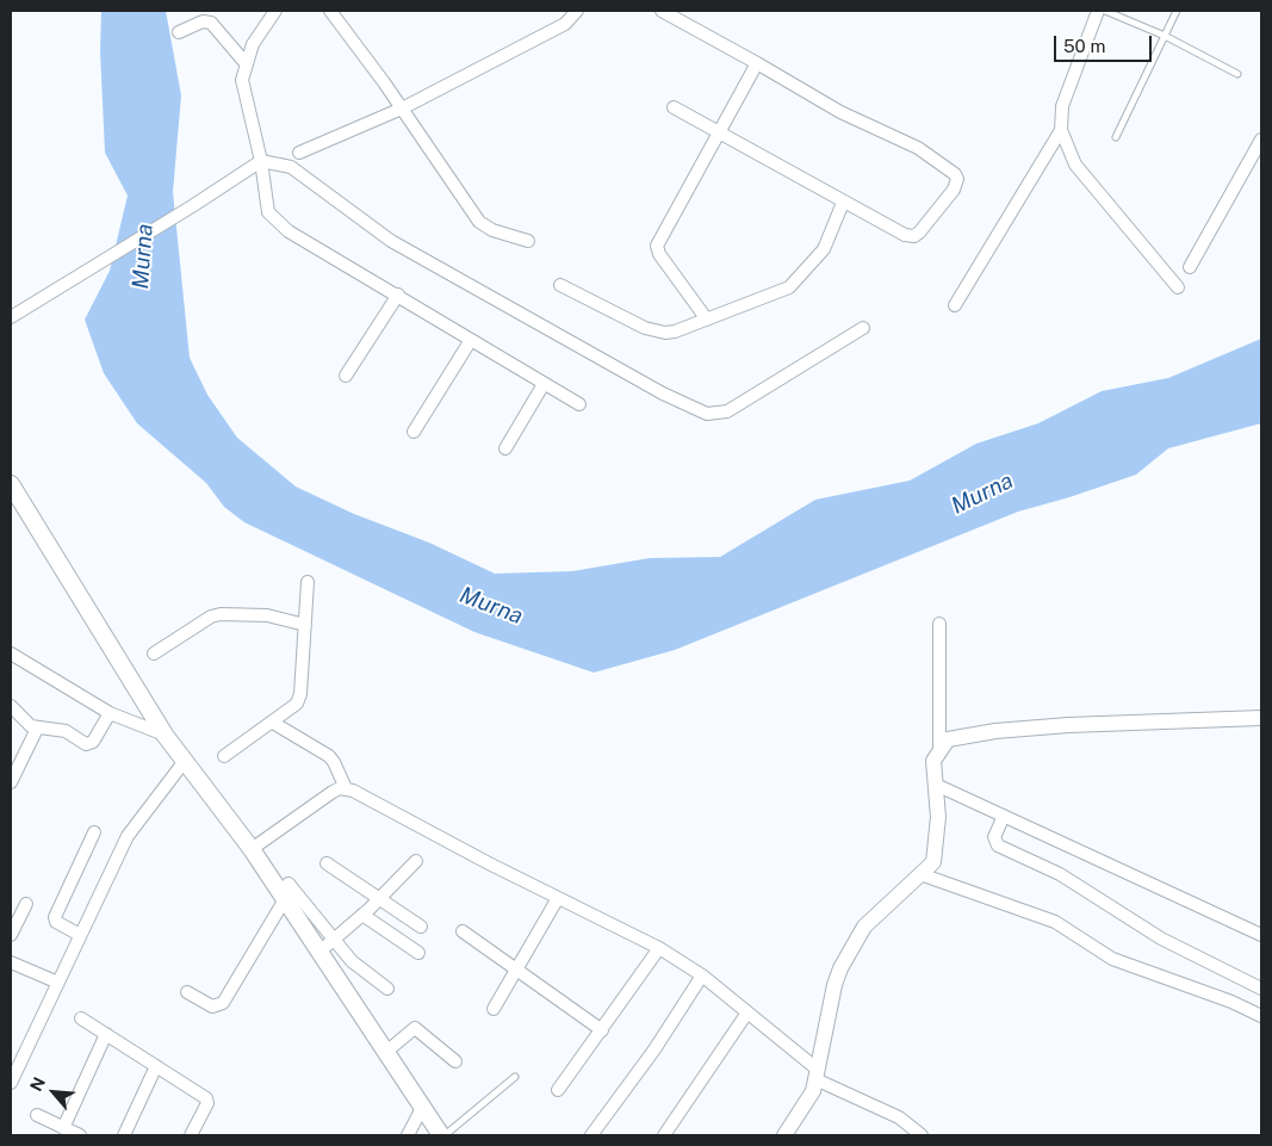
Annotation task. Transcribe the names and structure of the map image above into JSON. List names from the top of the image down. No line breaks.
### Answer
{"water":["Murna"],"scale_bar":"50 m","north":"top left"}
